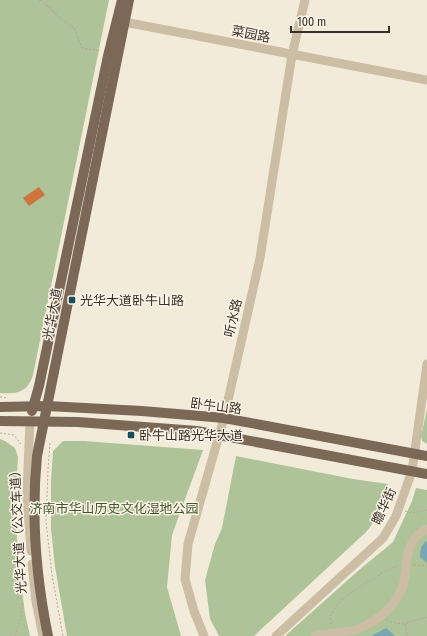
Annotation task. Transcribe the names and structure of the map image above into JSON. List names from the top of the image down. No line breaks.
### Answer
{"streets":{"main road":["光华大道","卧牛山路"],"street":["菜园路","听水路","瞻华街","光华大道（公交车道）"]},"crossings":[["菜园路","光华大道"],["菜园路","听水路"],["光华大道","卧牛山路"],["光华大道","光华大道（公交车道）"],["听水路","卧牛山路"],["卧牛山路","瞻华街"]],"parks":["济南市华山历史文化湿地公园"],"places":{"transit":["光华大道卧牛山路","卧牛山路光华大道"]},"scale_bar":"100 m"}
